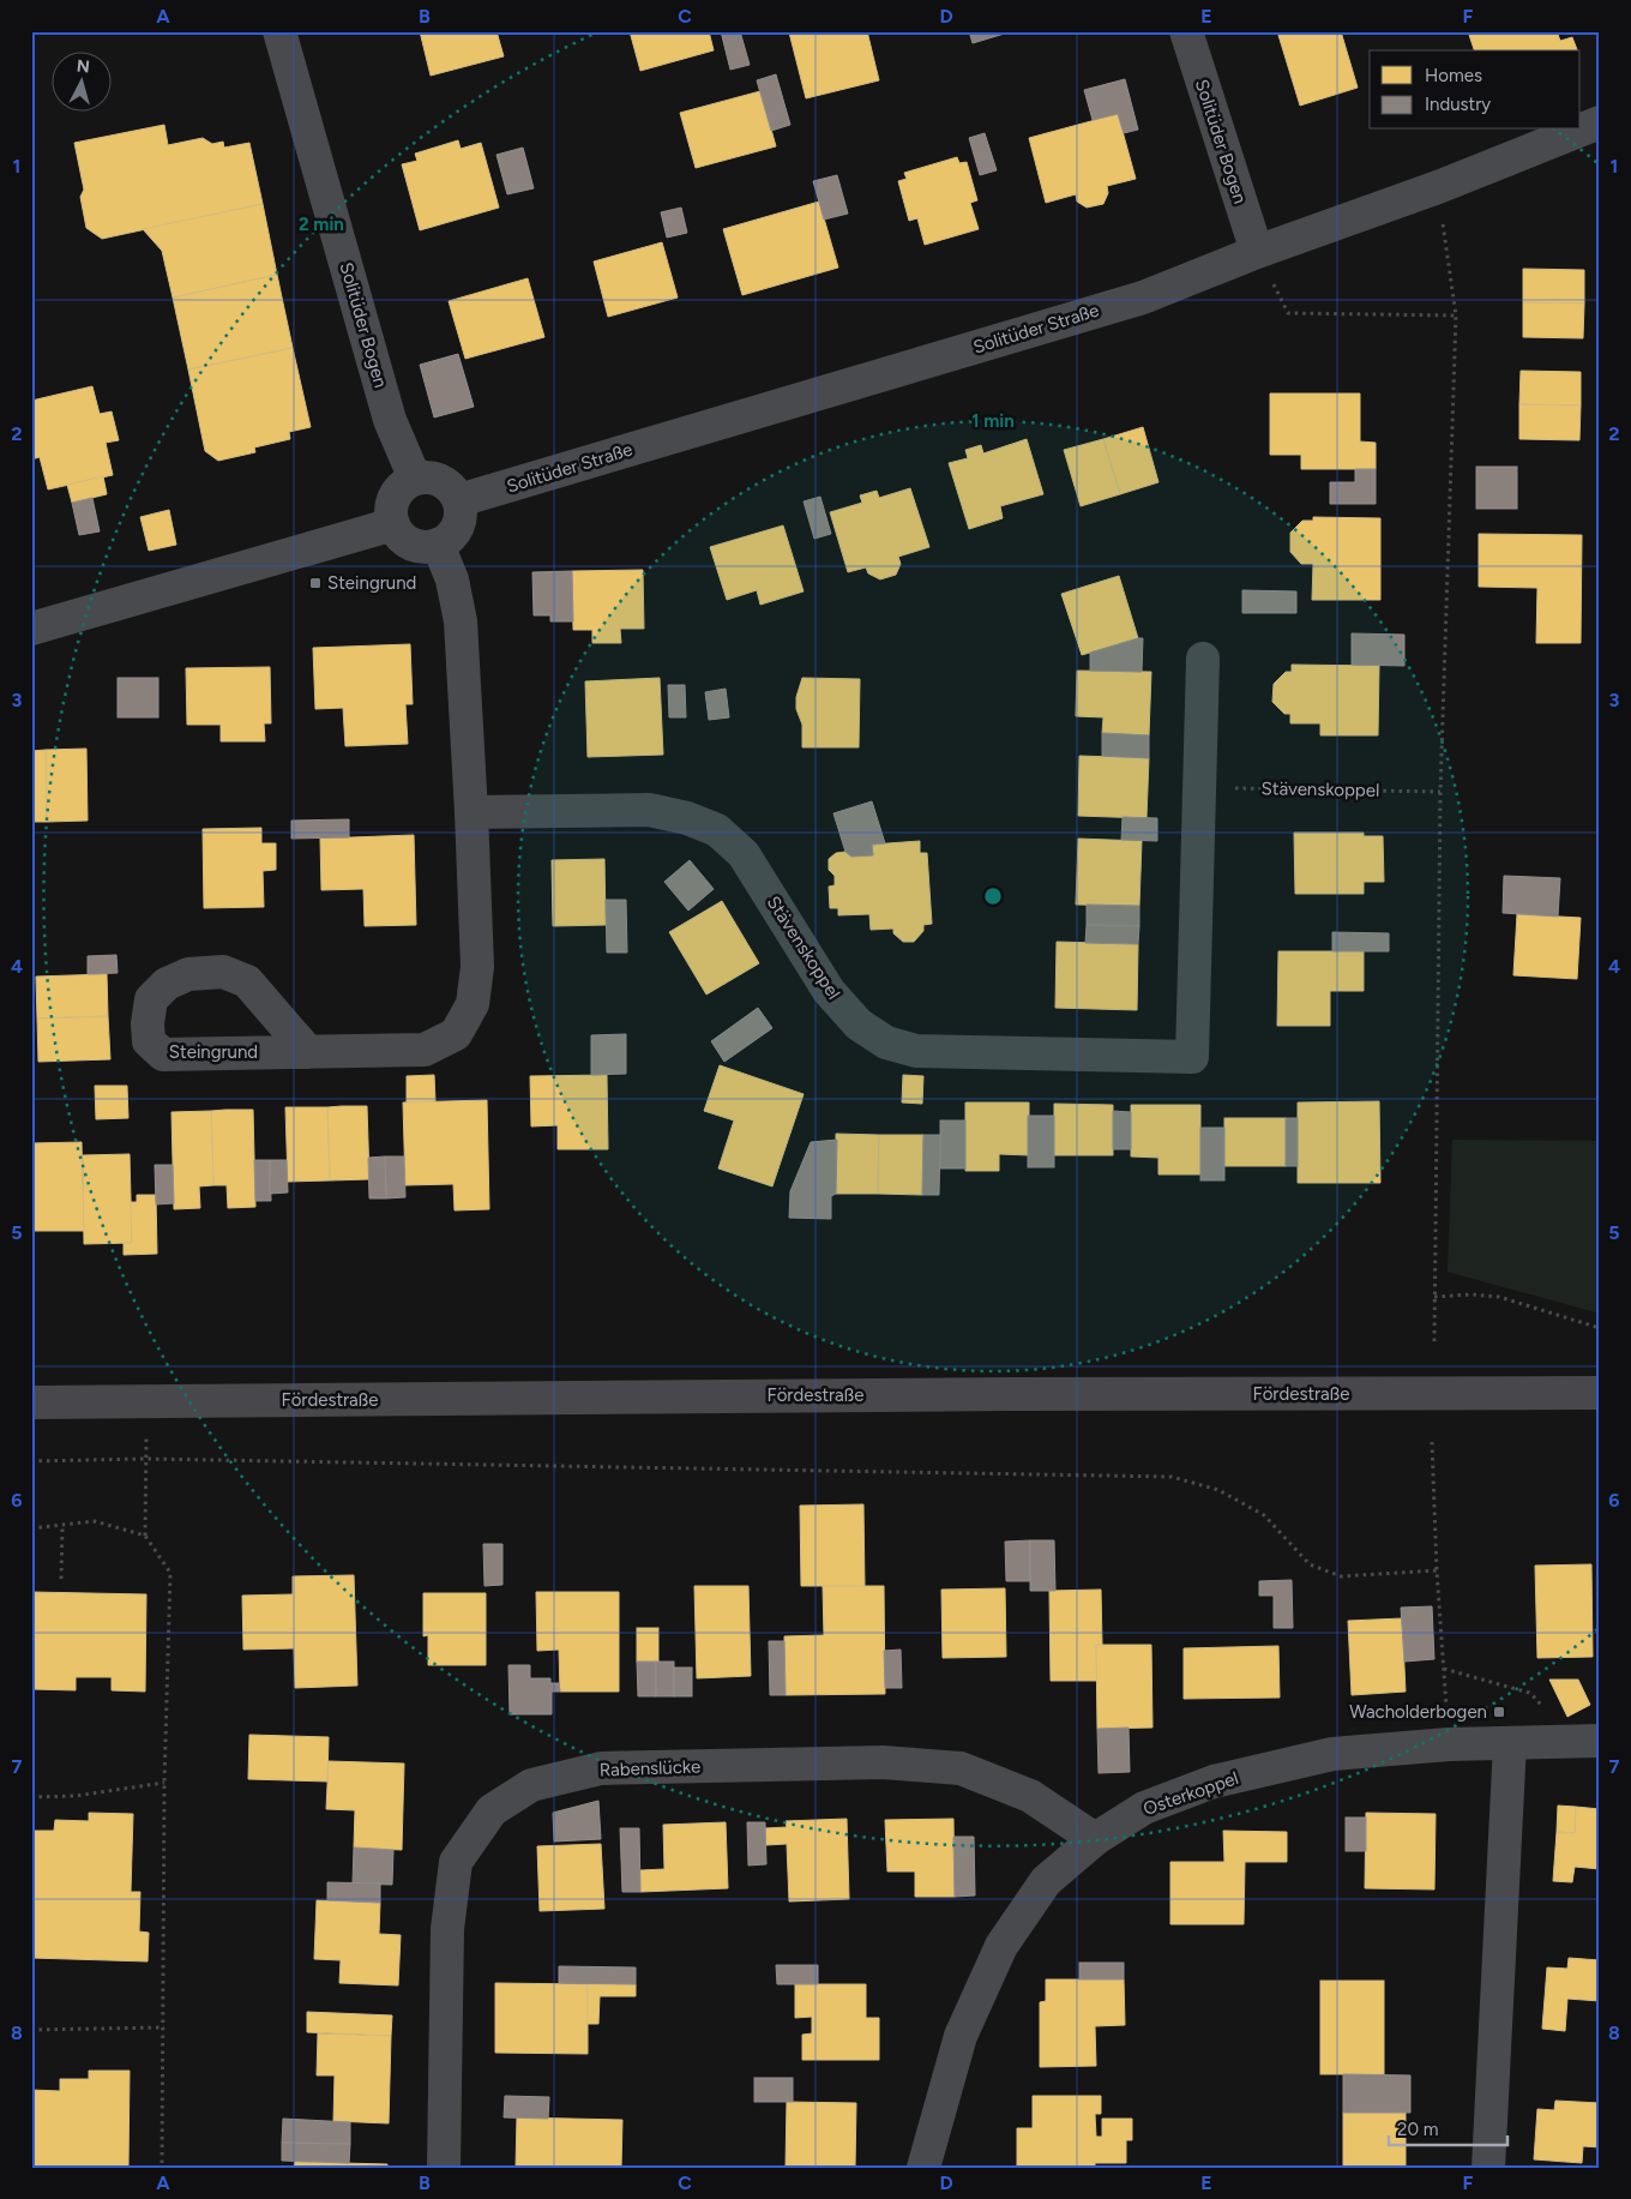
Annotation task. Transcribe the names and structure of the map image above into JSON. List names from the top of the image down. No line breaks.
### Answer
{"streets":{"main road":["Fördestraße"],"street":["Solitüder Bogen","Solitüder Straße","Stävenskoppel","Rabenslücke","Osterkoppel"]},"crossings":[["Solitüder Bogen","Solitüder Straße"],["Rabenslücke","Osterkoppel"]],"places":{"transit":["Steingrund","Wacholderbogen"]},"legend":["Homes","Industry"],"scale_bar":"20 m","north":"top","grid":{"columns":["A","B","C","D","E","F"],"rows":["1","2","3","4","5","6","7","8"]},"rings":["2 min","1 min"]}
